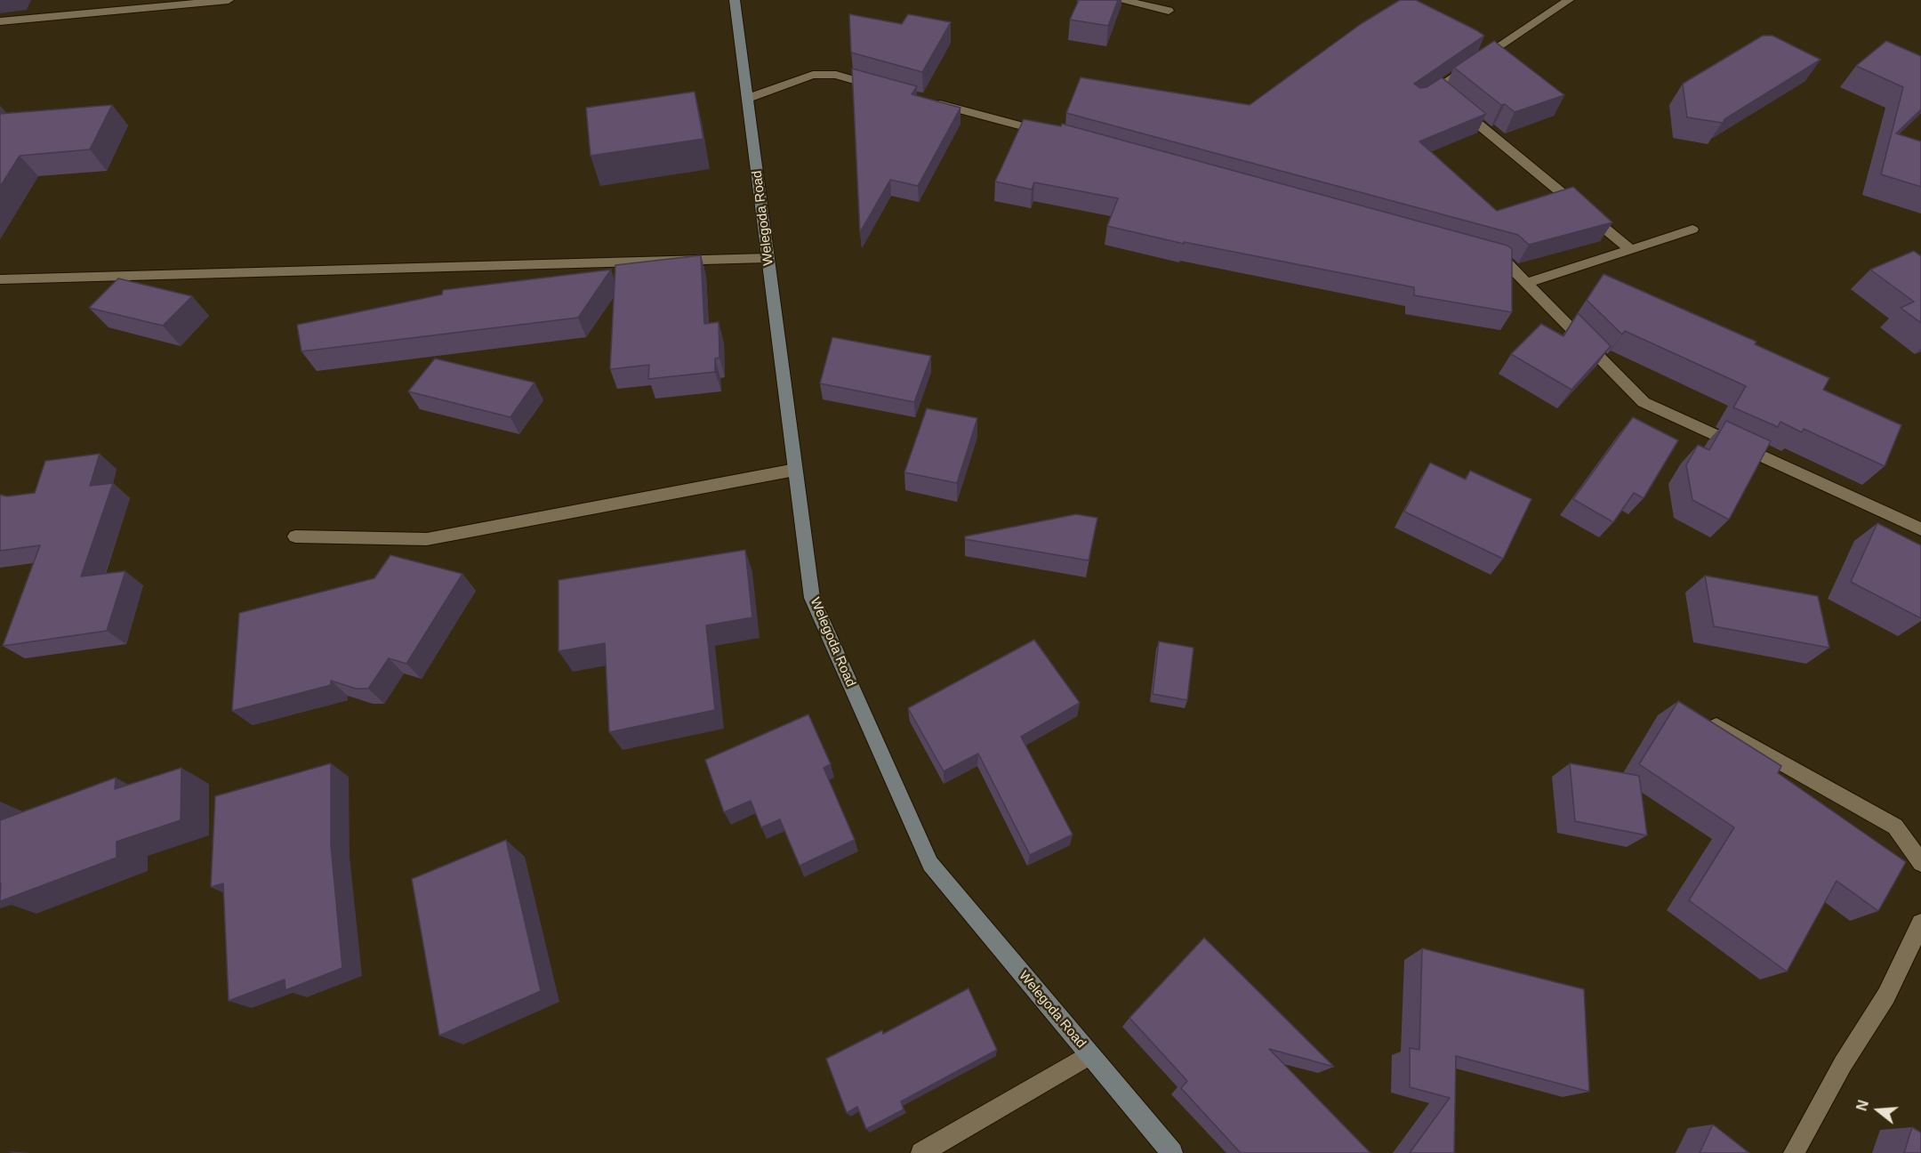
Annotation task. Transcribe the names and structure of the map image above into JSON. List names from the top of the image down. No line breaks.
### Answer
{"streets":{"street":["Welegoda Road"]},"north":"left"}
